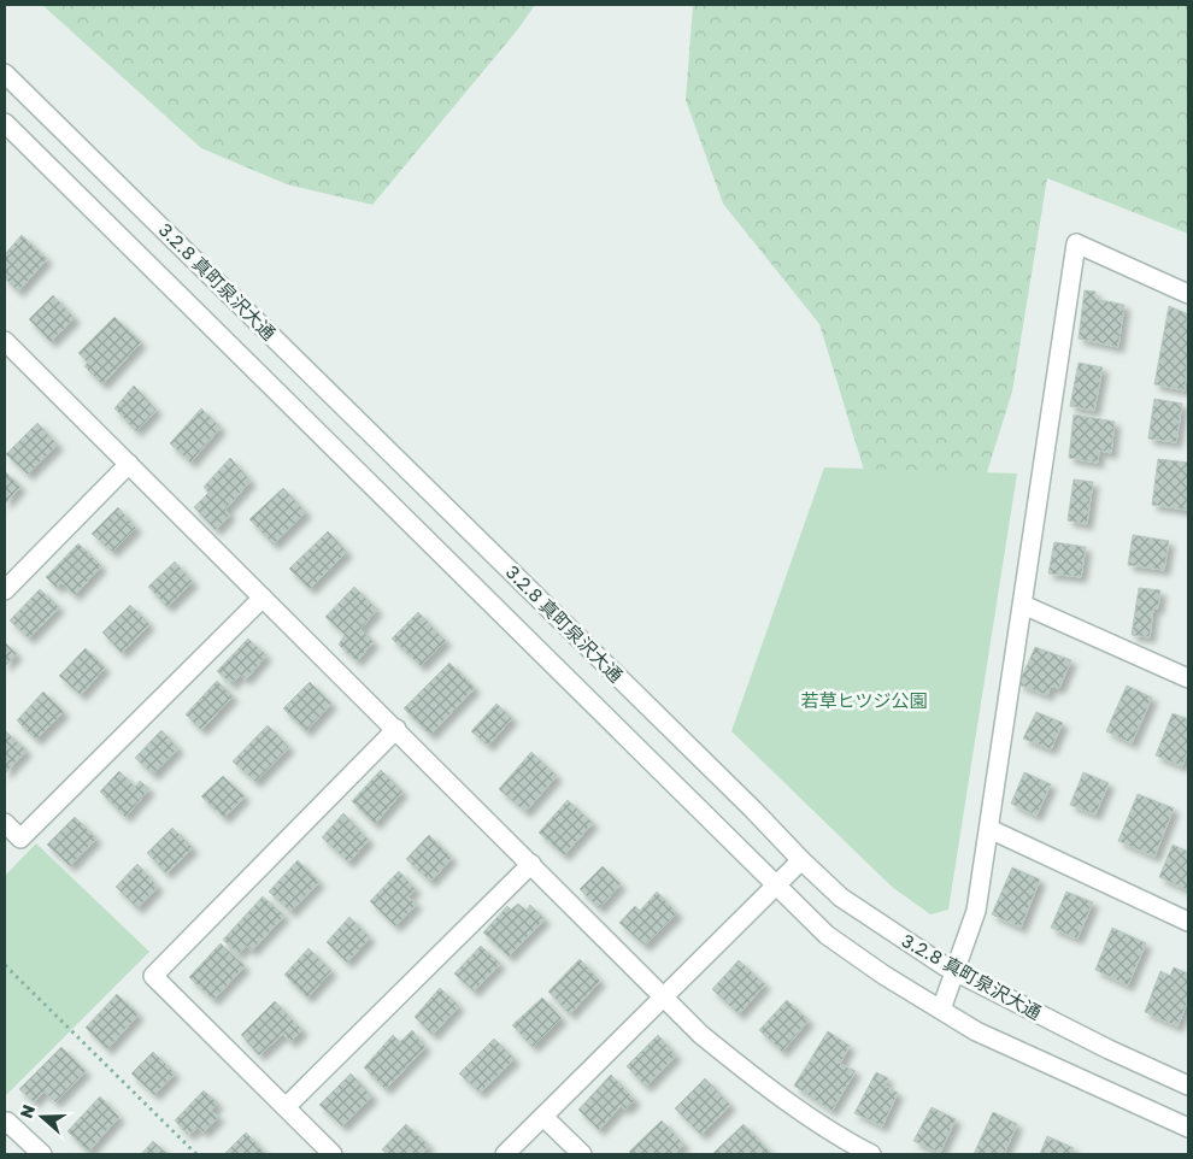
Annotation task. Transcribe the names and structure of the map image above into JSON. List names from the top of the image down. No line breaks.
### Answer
{"streets":{"street":["3.2.8 真町泉沢大通"]},"parks":["若草ヒツジ公園"],"north":"left"}
